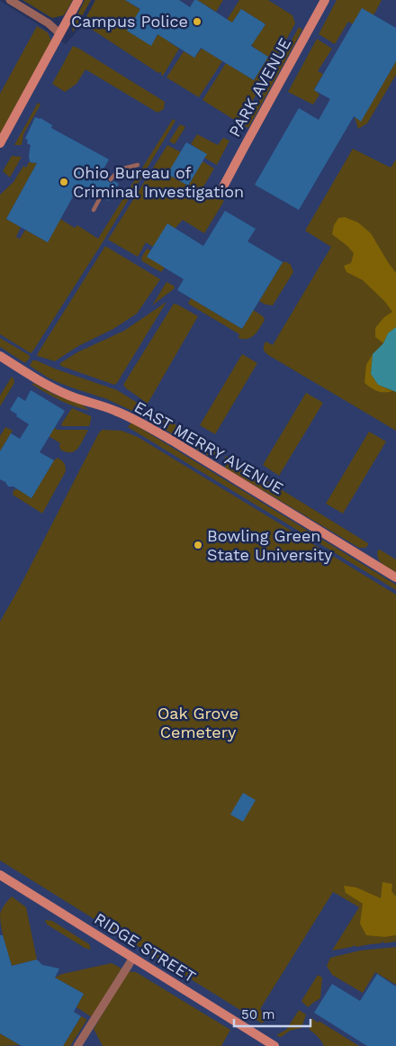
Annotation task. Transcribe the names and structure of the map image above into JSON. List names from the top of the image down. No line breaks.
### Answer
{"streets":{"street":["PARK AVENUE","EAST MERRY AVENUE","RIDGE STREET"]},"parks":["Oak Grove Cemetery"],"places":["Campus Police","Ohio Bureau of Criminal Investigation","Bowling Green State University"],"scale_bar":"50 m"}
